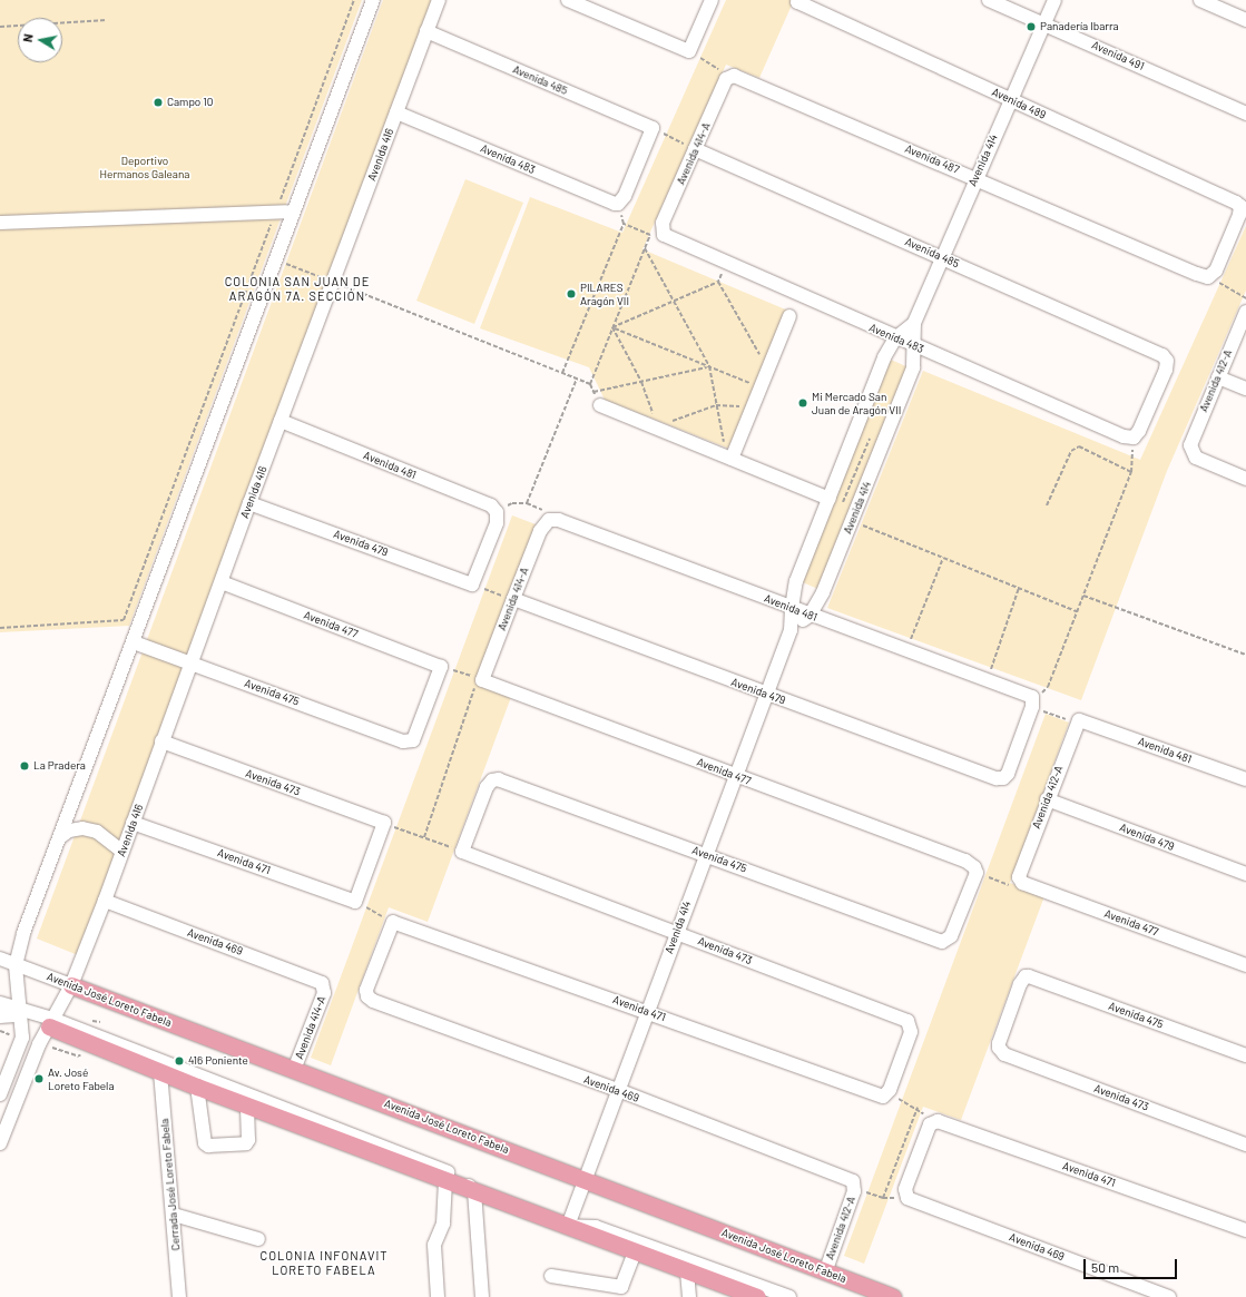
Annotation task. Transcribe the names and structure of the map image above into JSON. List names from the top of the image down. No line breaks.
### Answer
{"streets":{"main road":["Avenida José Loreto Fabela"],"street":["Avenida 491","Avenida 485","Avenida 489","Avenida 414-A","Avenida 416","Avenida 483","Avenida 487","Avenida 414","Avenida 412-A","Avenida 481","Avenida 479","Avenida 477","Avenida 475","Avenida 473","Avenida 471","Avenida 469","Cerrada José Loreto Fabela"]},"crossings":[["Avenida 491","Avenida 414"],["Avenida 485","Avenida 414-A"],["Avenida 485","Avenida 416"],["Avenida 485","Avenida 483"],["Avenida 485","Avenida 414"],["Avenida 489","Avenida 487"],["Avenida 489","Avenida 414"],["Avenida 414-A","Avenida 483"],["Avenida 414-A","Avenida 487"],["Avenida 414-A","Avenida 481"],["Avenida 414-A","Avenida 479"],["Avenida 414-A","Avenida 477"],["Avenida 414-A","Avenida 469"],["Avenida 414-A","Avenida José Loreto Fabela"],["Avenida 416","Avenida 483"],["Avenida 416","Avenida 481"],["Avenida 416","Avenida 479"],["Avenida 416","Avenida 477"],["Avenida 416","Avenida 475"],["Avenida 416","Avenida 473"],["Avenida 416","Avenida 471"],["Avenida 416","Avenida 469"],["Avenida 416","Avenida José Loreto Fabela"],["Avenida 483","Avenida 414"],["Avenida 487","Avenida 414"],["Avenida 414","Avenida 481"],["Avenida 414","Avenida 479"],["Avenida 414","Avenida 477"],["Avenida 414","Avenida 475"],["Avenida 414","Avenida 473"],["Avenida 414","Avenida 471"],["Avenida 414","Avenida 469"],["Avenida 414","Avenida José Loreto Fabela"],["Avenida 412-A","Avenida 481"],["Avenida 412-A","Avenida 479"],["Avenida 412-A","Avenida 477"],["Avenida 412-A","Avenida 469"],["Avenida 412-A","Avenida José Loreto Fabela"],["Avenida 481","Avenida 479"],["Avenida 477","Avenida 475"],["Avenida 475","Avenida 473"],["Avenida 473","Avenida 471"],["Avenida 471","Avenida 469"]],"districts":["COLONIA SAN JUAN DE ARAGÓN 7A. SECCIÓN","COLONIA INFONAVIT LORETO FABELA"],"parks":["Deportivo Hermanos Galeana"],"places":["Panadería Ibarra","Campo 10","PILARES Aragón VII","Mi Mercado San Juan de Aragón VII","La Pradera","416 Poniente","Av. José Loreto Fabela"],"scale_bar":"50 m","north":"left"}
